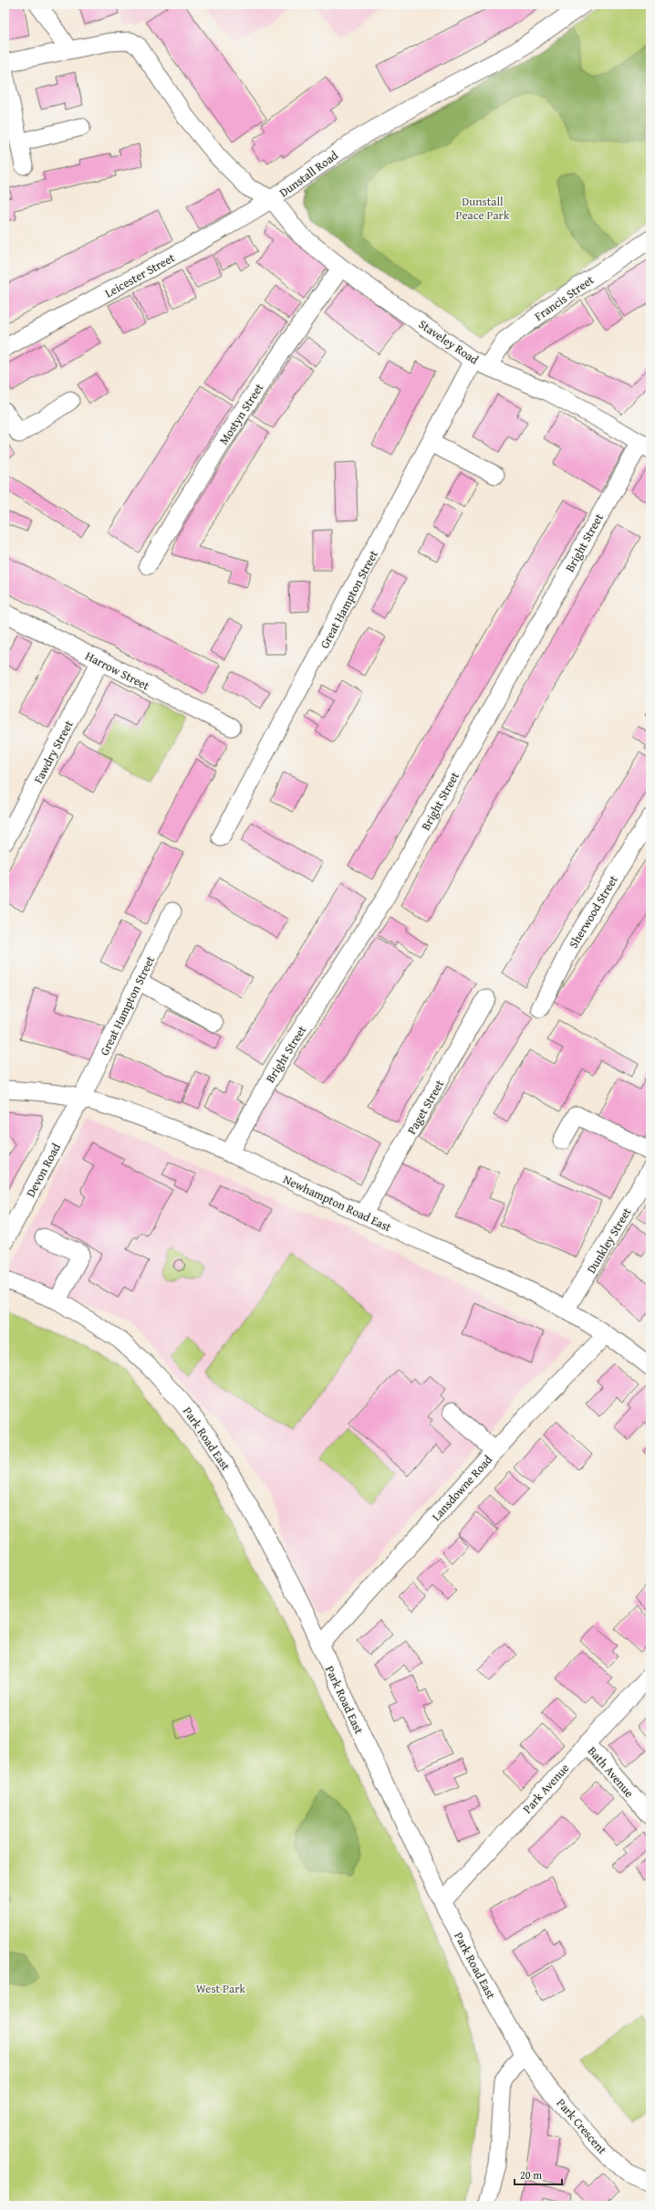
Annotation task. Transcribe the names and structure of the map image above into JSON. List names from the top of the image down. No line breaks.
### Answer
{"streets":{"street":["Dunstall Road","Leicester Street","Francis Street","Staveley Road","Mostyn Street","Bright Street","Great Hampton Street","Harrow Street","Fawdry Street","Sherwood Street","Paget Street","Devon Road","Newhampton Road East","Dunkley Street","Park Road East","Lansdowne Road","Bath Avenue","Park Avenue","Park Crescent"]},"crossings":[["Dunstall Road","Leicester Street"],["Dunstall Road","Staveley Road"],["Leicester Street","Staveley Road"],["Francis Street","Staveley Road"],["Francis Street","Great Hampton Street"],["Staveley Road","Mostyn Street"],["Staveley Road","Bright Street"],["Staveley Road","Great Hampton Street"],["Bright Street","Newhampton Road East"],["Great Hampton Street","Devon Road"],["Great Hampton Street","Newhampton Road East"],["Harrow Street","Fawdry Street"],["Paget Street","Newhampton Road East"],["Devon Road","Newhampton Road East"],["Newhampton Road East","Dunkley Street"],["Newhampton Road East","Lansdowne Road"],["Park Road East","Lansdowne Road"],["Park Road East","Park Avenue"],["Park Road East","Park Crescent"],["Bath Avenue","Park Avenue"]],"parks":["Dunstall Peace Park","West Park"],"scale_bar":"20 m"}
